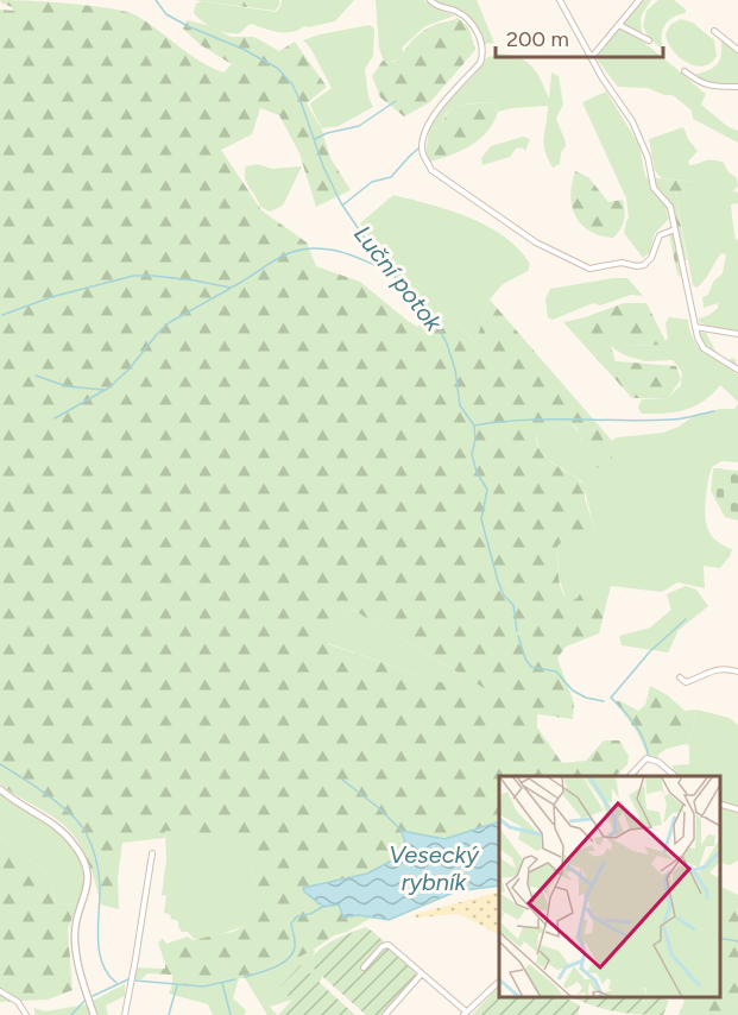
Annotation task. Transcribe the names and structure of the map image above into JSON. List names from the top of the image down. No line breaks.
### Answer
{"water":["Luční potok","Vesecký rybník"],"scale_bar":"200 m"}
